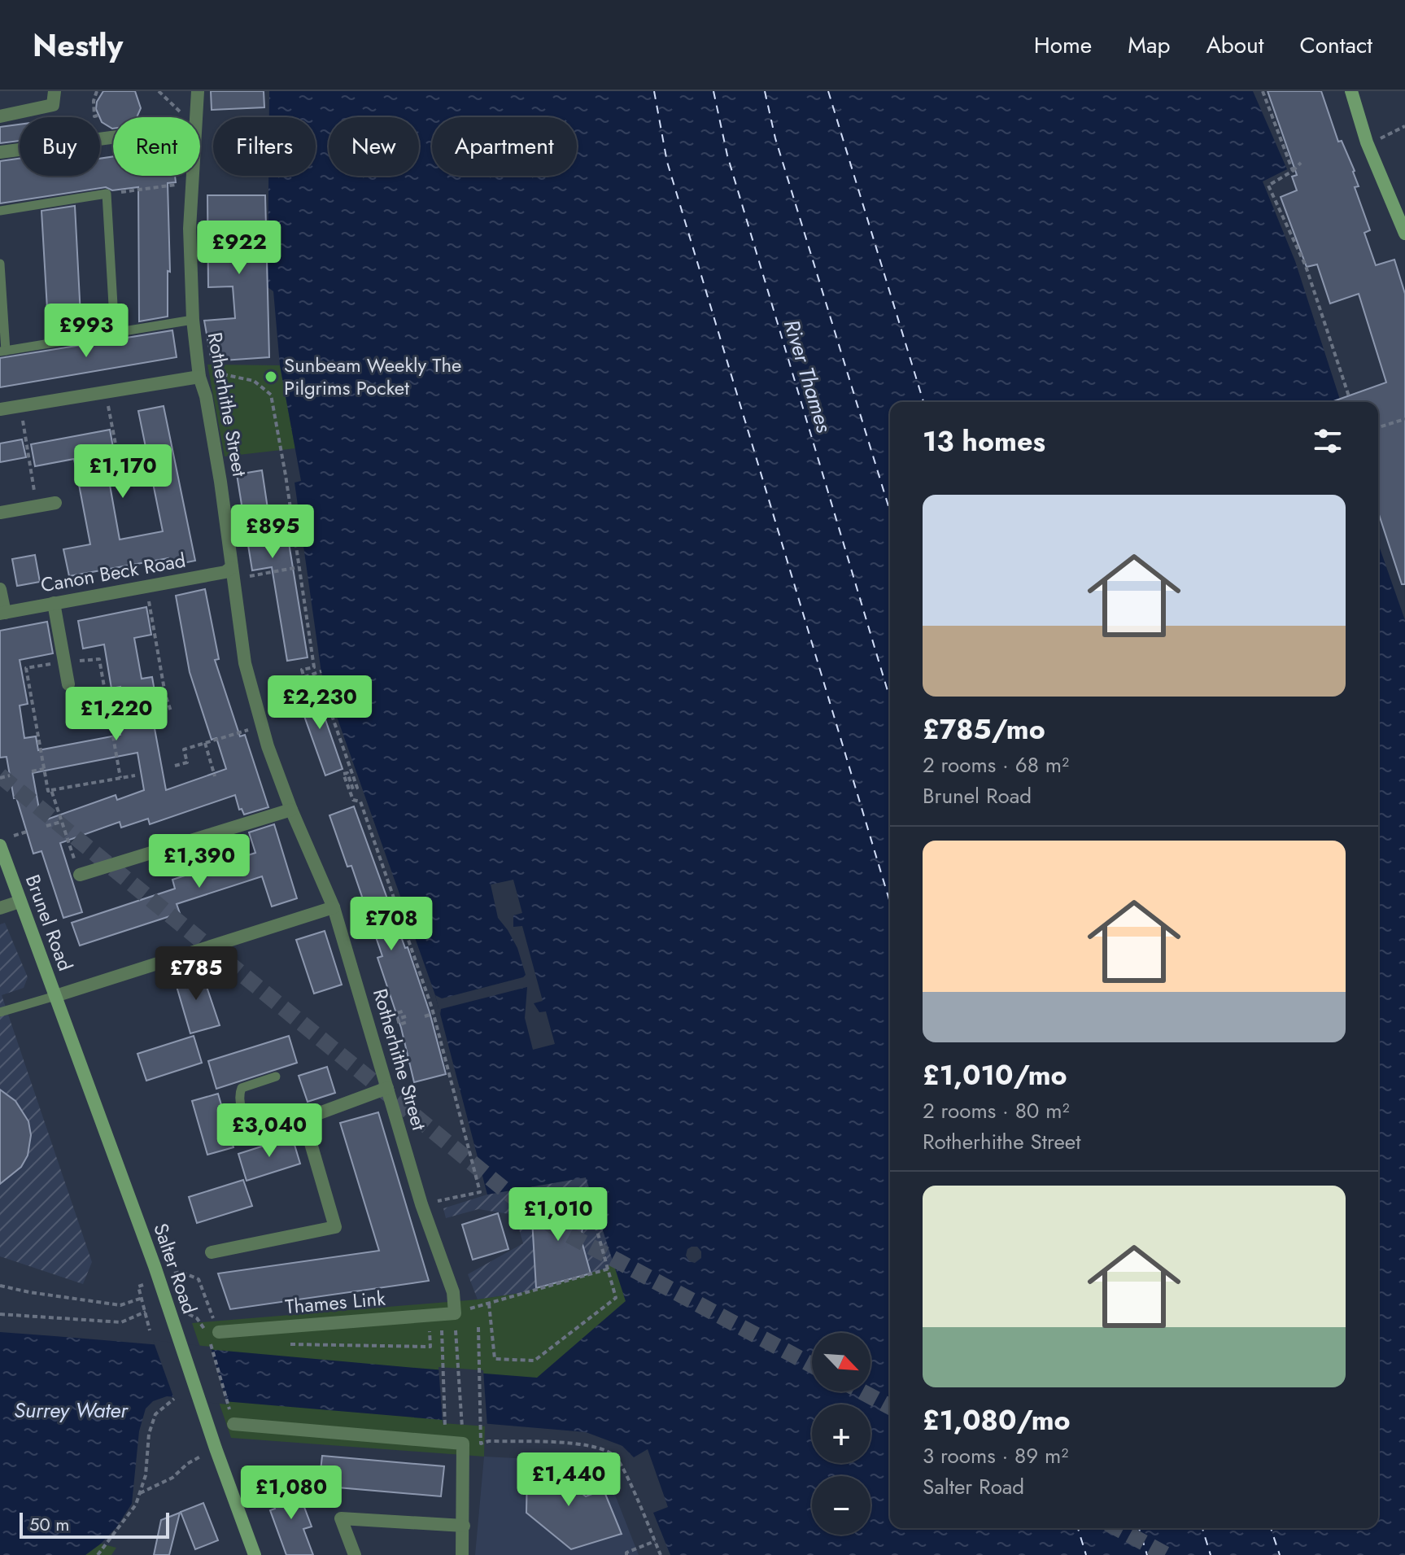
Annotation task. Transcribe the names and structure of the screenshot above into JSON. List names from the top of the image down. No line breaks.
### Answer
{"streets":{"main road":["Brunel Road","Salter Road"],"street":["Rotherhithe Street","Canon Beck Road","Thames Link"]},"crossings":[["Rotherhithe Street","Canon Beck Road"],["Rotherhithe Street","Brunel Road"],["Rotherhithe Street","Thames Link"],["Brunel Road","Salter Road"]],"water":["River Thames","Surrey Water"],"places":["Sunbeam Weekly The Pilgrims Pocket"],"scale_bar":"50 m","north":"bottom right","page":{"header":"Nestly","nav":["Home","Map","About","Contact"],"chip":["Buy","Rent","Filters","New","Apartment"],"price":["£922","£993","£1,170","£895","£2,230","£1,220","£1,390","£708","£785","£3,040","£1,010","£1,440","£1,080"],"heading":"13 homes","list":[{"name":"£785/mo","note":"2 rooms · 68 m² · Brunel Road"},{"name":"£1,010/mo","note":"2 rooms · 80 m² · Rotherhithe Street"},{"name":"£1,080/mo","note":"3 rooms · 89 m² · Salter Road"}],"map_buttons":["+","−"],"scale":"50 m"}}
